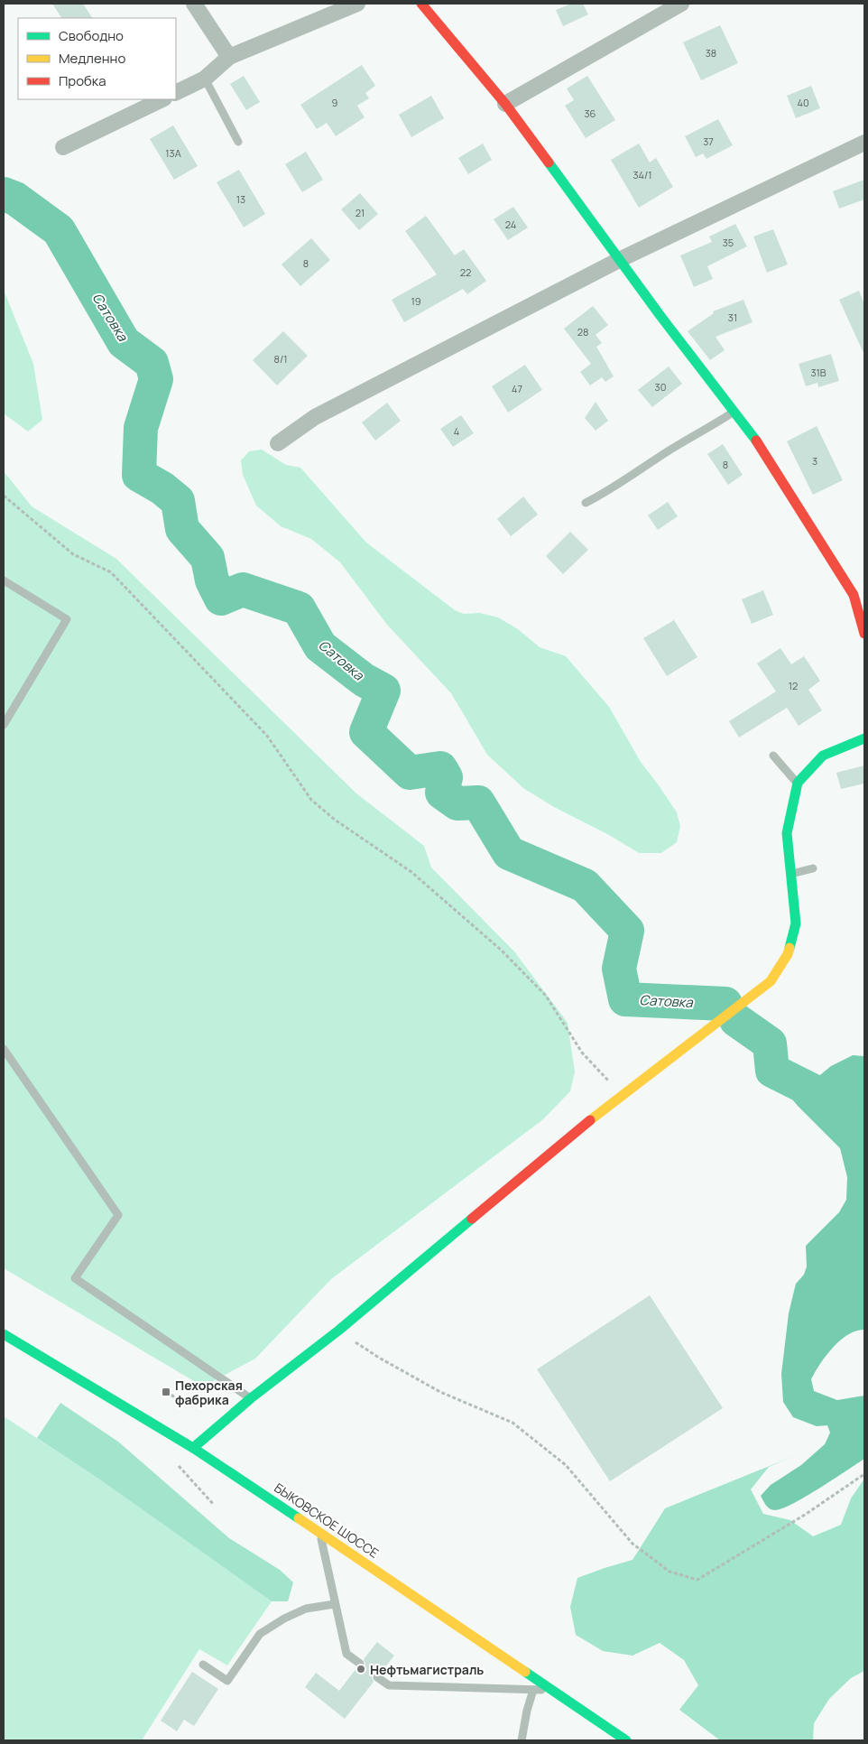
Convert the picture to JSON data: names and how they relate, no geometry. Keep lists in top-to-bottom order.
{
  "streets": {
    "street": ["БЫКОВСКОЕ ШОССЕ"]
  },
  "water": ["Сатовка"],
  "places": {
    "transit": ["Пехорская фабрика"],
    "other": ["Нефтьмагистраль"]
  },
  "house_numbers": [
    "38",
    "9",
    "40",
    "36",
    "37",
    "13А",
    "34/1",
    "13",
    "21",
    "24",
    "35",
    "8",
    "22",
    "19",
    "31",
    "28",
    "8/1",
    "31В",
    "30",
    "47",
    "4",
    "3",
    "8",
    "12"
  ],
  "legend": ["Свободно", "Медленно", "Пробка"]
}
